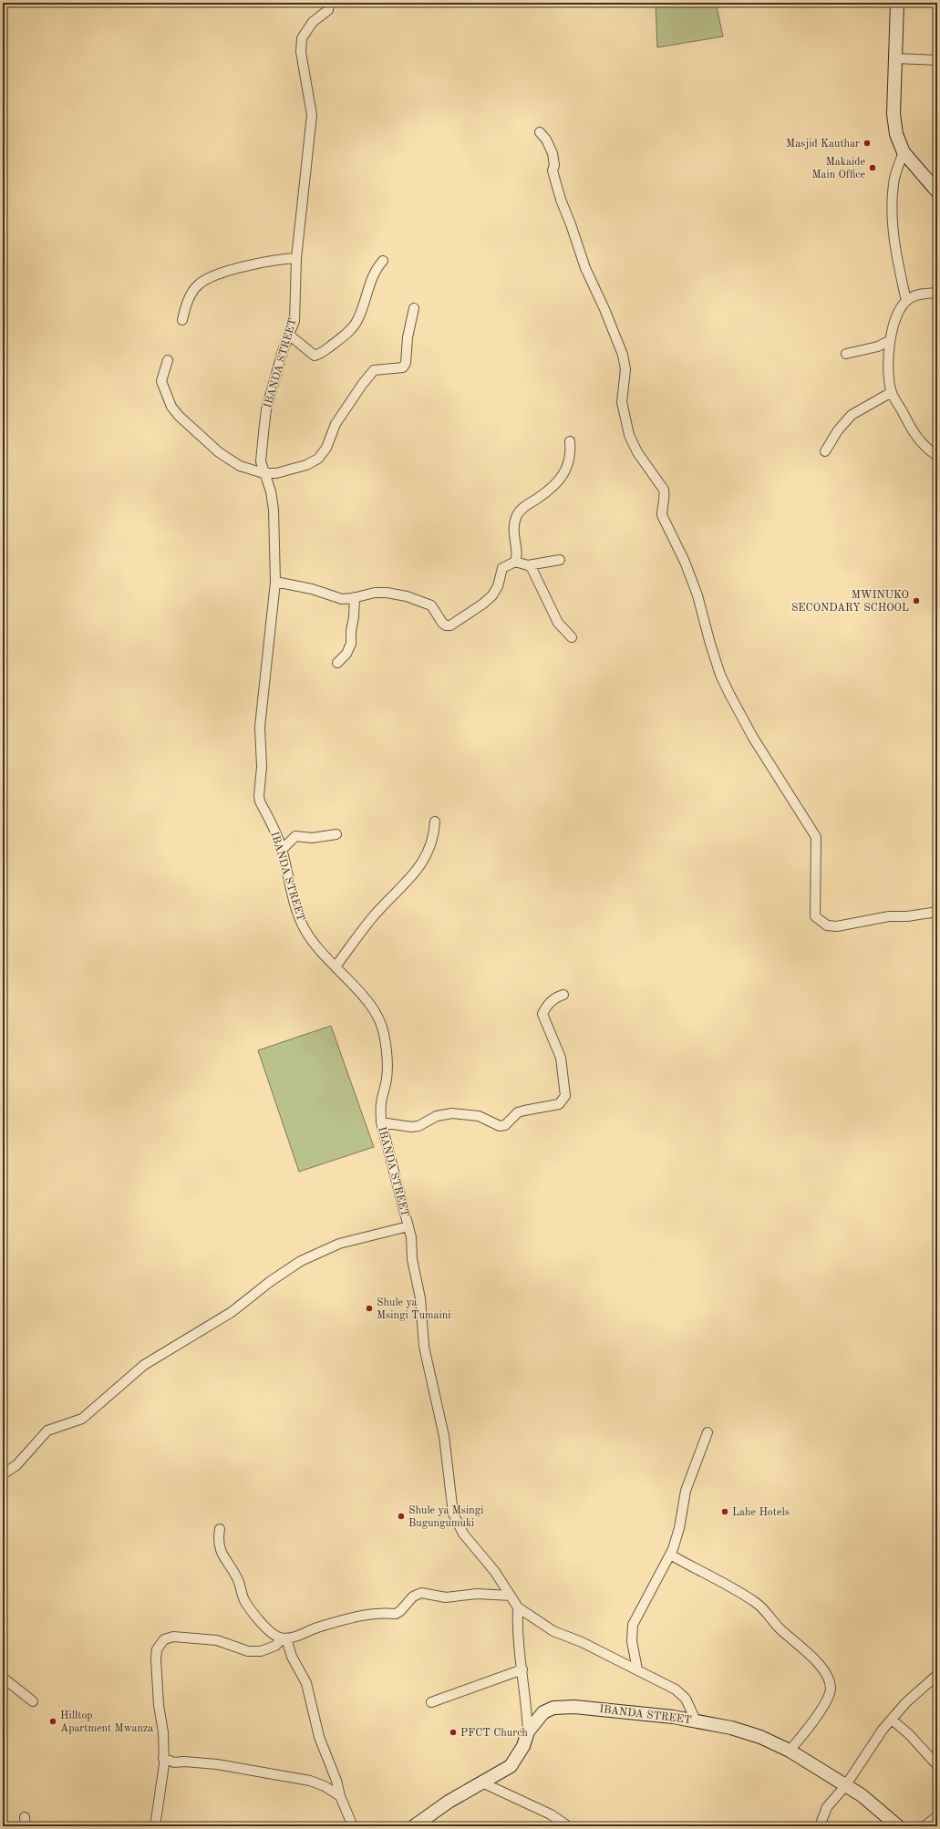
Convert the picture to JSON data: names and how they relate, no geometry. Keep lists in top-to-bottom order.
{
  "streets": {
    "street": ["IBANDA STREET"]
  },
  "places": [
    "Masjid Kauthar",
    "Makaide Main Office",
    "MWINUKO SECONDARY SCHOOL",
    "Shule ya Msingi Tumaini",
    "Lahe Hotels",
    "Shule ya Msingi Bugungumuki",
    "Hilltop Apartment Mwanza",
    "PFCT Church"
  ]
}
